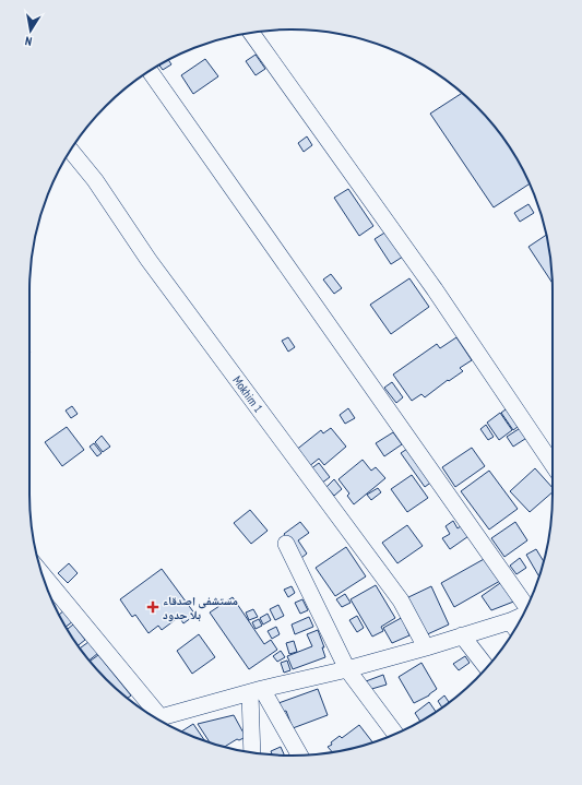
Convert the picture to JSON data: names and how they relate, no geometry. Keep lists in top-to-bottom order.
{
  "streets": {
    "street": ["Mokhim 1"]
  },
  "places": {
    "health": ["مستشفى اصدقاء بلا حدود"]
  },
  "north": "bottom"
}
